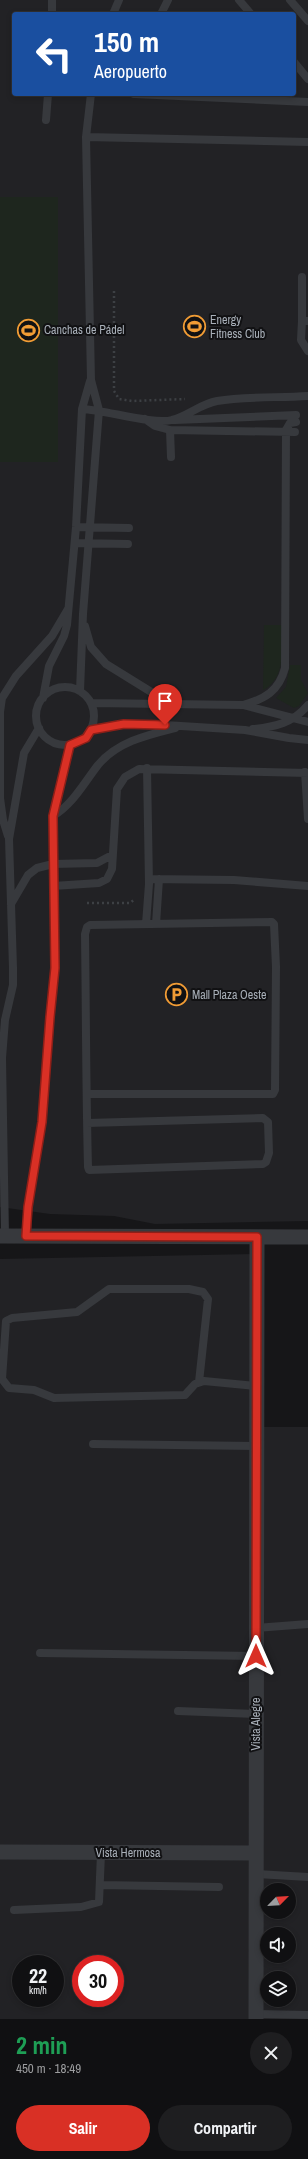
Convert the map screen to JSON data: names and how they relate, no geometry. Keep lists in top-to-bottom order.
{
  "streets": {
    "street": ["Vista Alegre", "Vista Hermosa"]
  },
  "crossings": [
    ["Vista Alegre", "Vista Hermosa"]
  ],
  "places": {
    "sports": ["Energy Fitness Club", "Canchas de Pádel"],
    "parking": ["Mall Plaza Oeste"]
  },
  "north": "top right",
  "page": {
    "turn": ["150 m", "Aeropuerto"],
    "speed": "22 km/h",
    "limit": "30",
    "heading": ["2 min", "450 m · 18:49"],
    "buttons": ["Salir", "Compartir"]
  }
}
